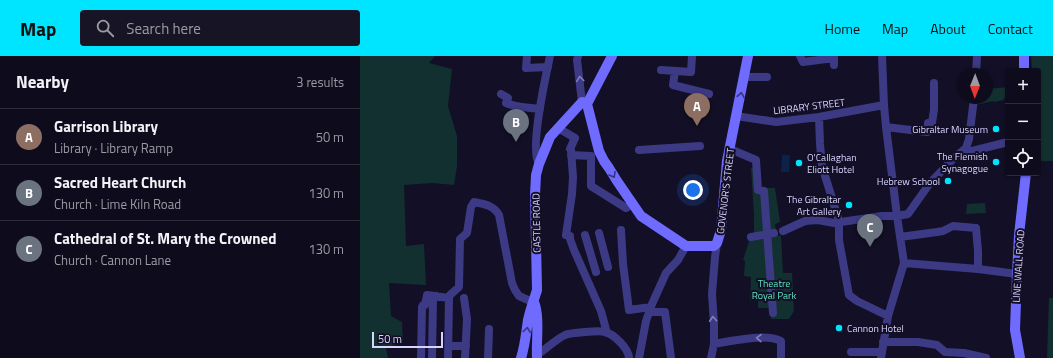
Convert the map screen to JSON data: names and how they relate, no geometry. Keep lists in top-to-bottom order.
{
  "streets": {
    "street": [
      "LIBRARY STREET",
      "GOVENOR'S STREET",
      "CASTLE ROAD",
      "LINE WALL ROAD"
    ]
  },
  "crossings": [
    ["LIBRARY STREET", "GOVENOR'S STREET"]
  ],
  "parks": ["Theatre Royal Park"],
  "places": [
    "Gibraltar Museum",
    "The Flemish Synagogue",
    "O'Callaghan Eliott Hotel",
    "Hebrew School",
    "The Gibraltar Art Gallery",
    "Cannon Hotel"
  ],
  "scale_bar": "50 m",
  "north": "bottom",
  "page": {
    "header": "Map",
    "search": "Search here",
    "nav": [
      "Home",
      "Map",
      "About",
      "Contact"
    ],
    "heading": ["Nearby", "3 results"],
    "map_buttons": ["+", "−"],
    "pins": ["A", "B", "C"],
    "list": [
      {
        "mark": "A",
        "name": "Garrison Library",
        "note": "Library · Library Ramp",
        "value": "50 m"
      },
      {
        "mark": "B",
        "name": "Sacred Heart Church",
        "note": "Church · Lime Kiln Road",
        "value": "130 m"
      },
      {
        "mark": "C",
        "name": "Cathedral of St. Mary the Crowned",
        "note": "Church · Cannon Lane",
        "value": "130 m"
      }
    ],
    "scale": "50 m"
  }
}
